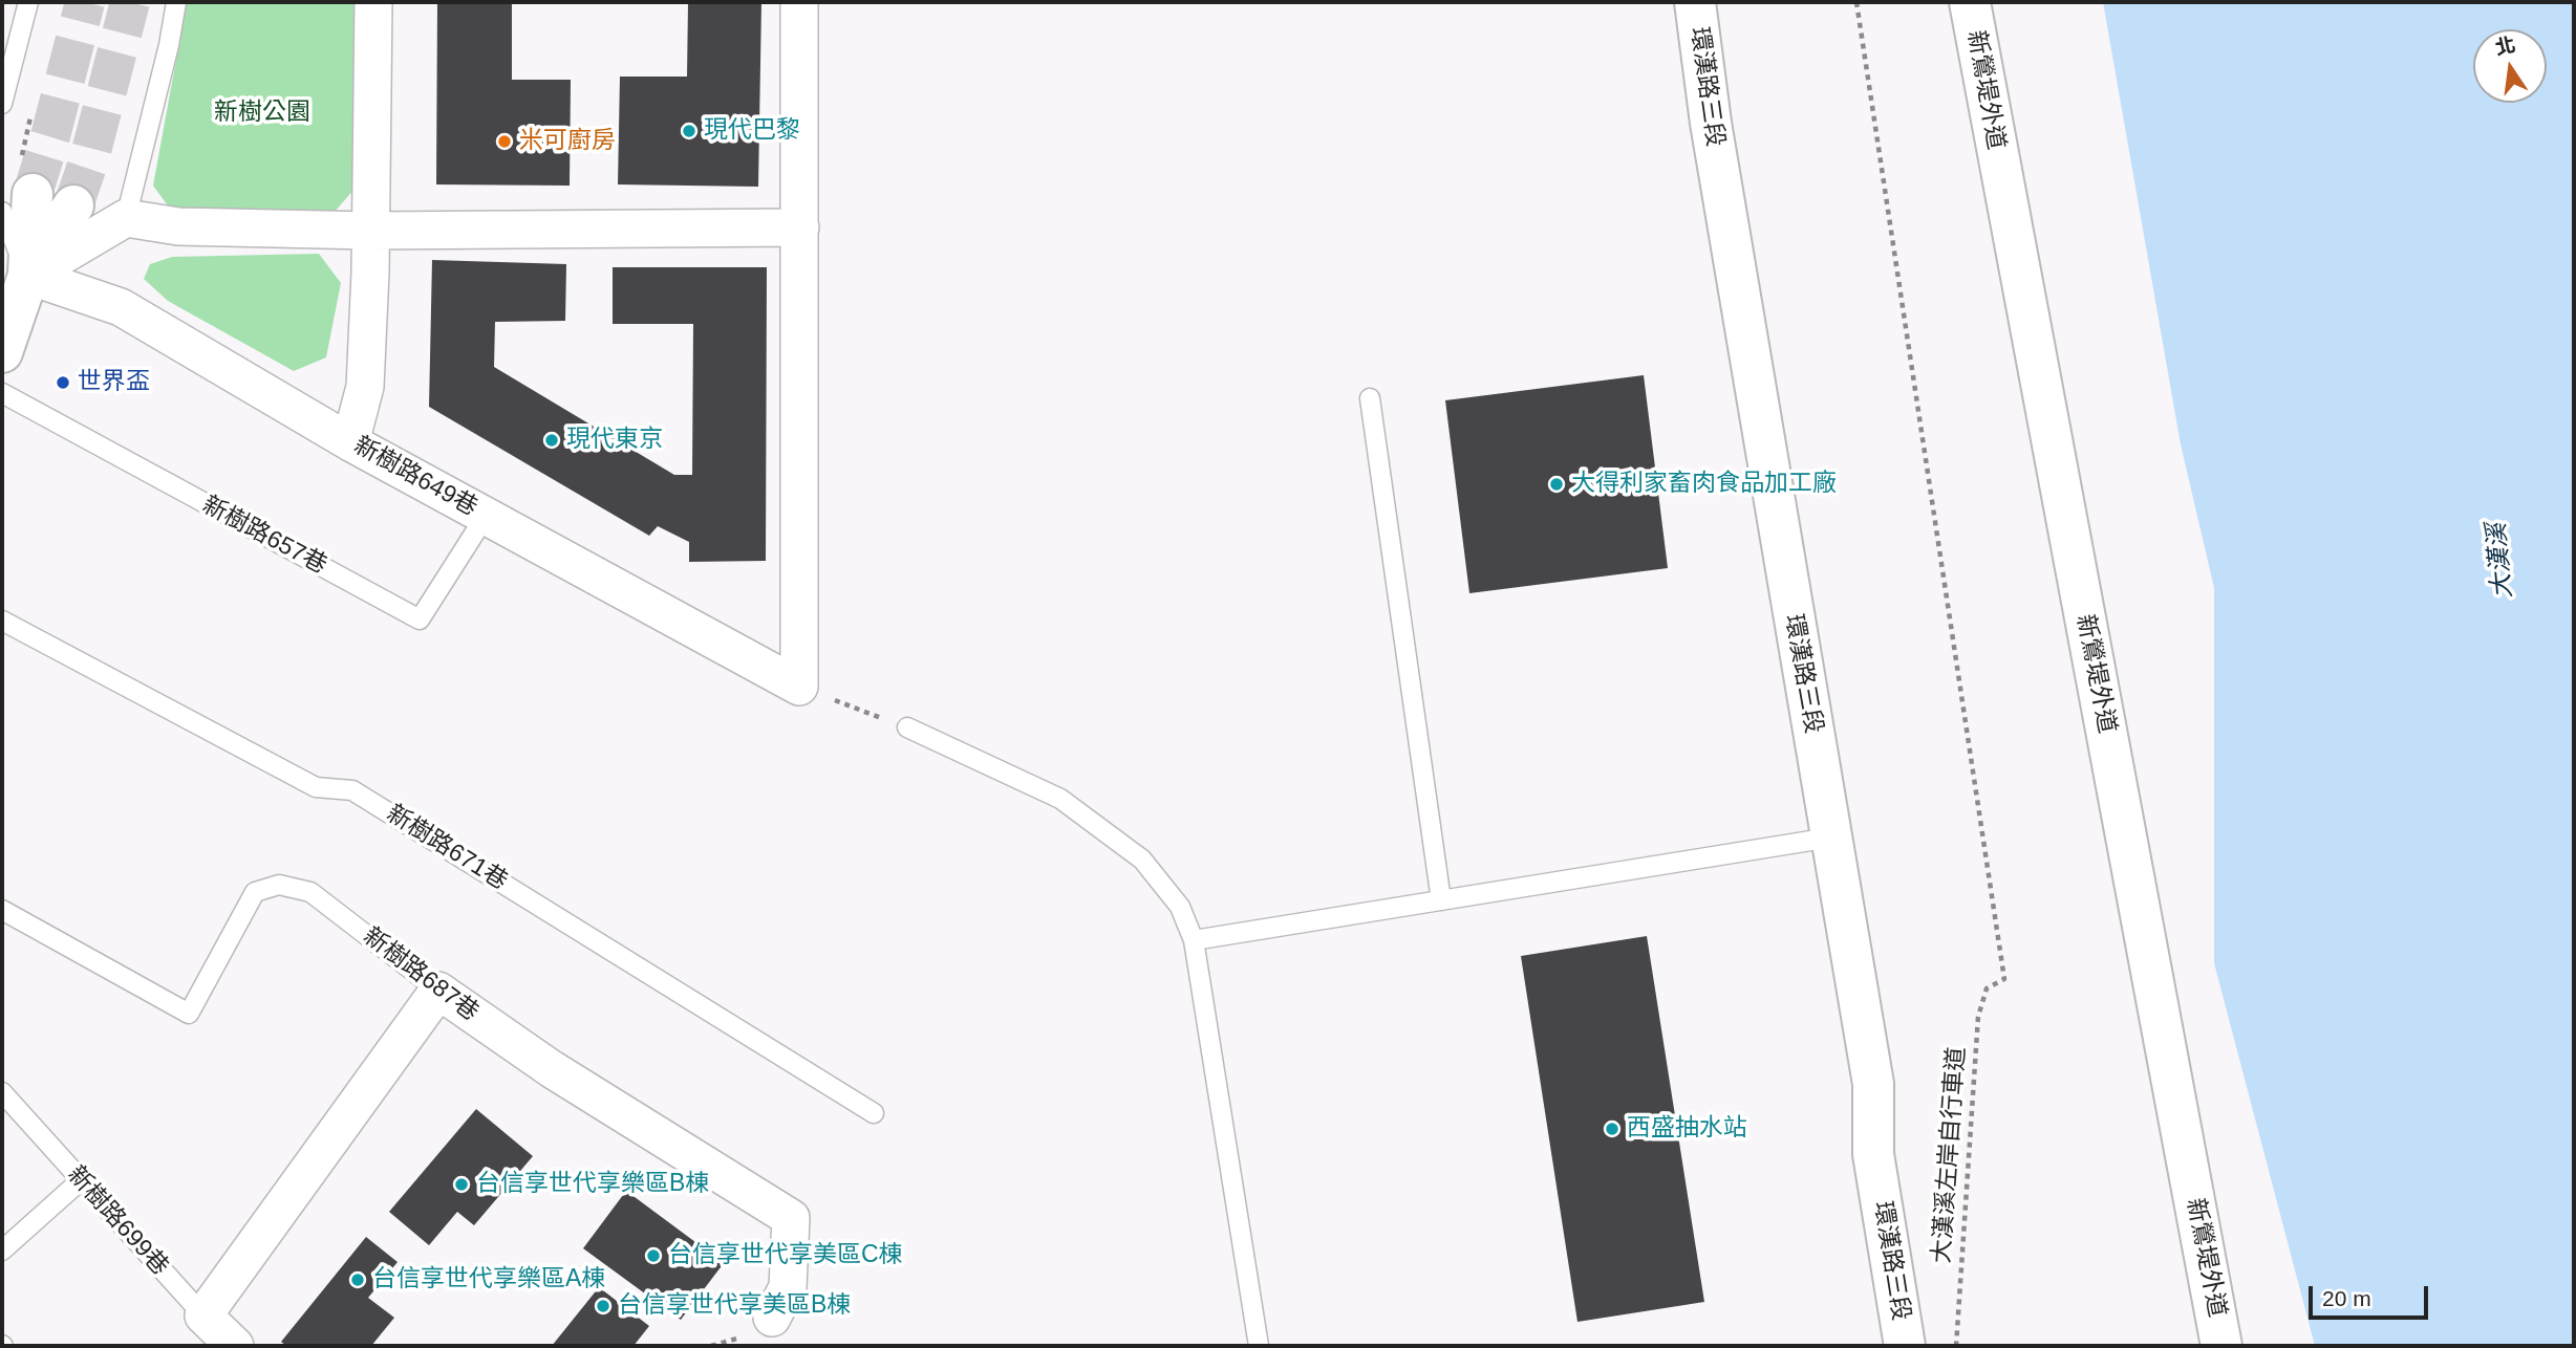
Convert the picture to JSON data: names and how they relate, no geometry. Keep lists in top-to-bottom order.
{
  "streets": {
    "street": [
      "環漢路三段",
      "新鶯堤外道",
      "新樹路649巷",
      "新樹路687巷",
      "新樹路699巷"
    ],
    "lane": ["新樹路657巷", "新樹路671巷"],
    "path": ["大漢溪左岸自行車道"]
  },
  "crossings": [
    ["新樹路649巷", "新樹路657巷"]
  ],
  "water": ["大漢溪"],
  "parks": ["新樹公園"],
  "places": [
    "現代巴黎",
    "米可廚房",
    "世界盃",
    "現代東京",
    "大得利家畜肉食品加工廠",
    "西盛抽水站",
    "台信享世代享樂區B棟",
    "台信享世代享美區C棟",
    "台信享世代享樂區A棟",
    "台信享世代享美區B棟"
  ],
  "scale_bar": "20 m",
  "north": "top"
}
